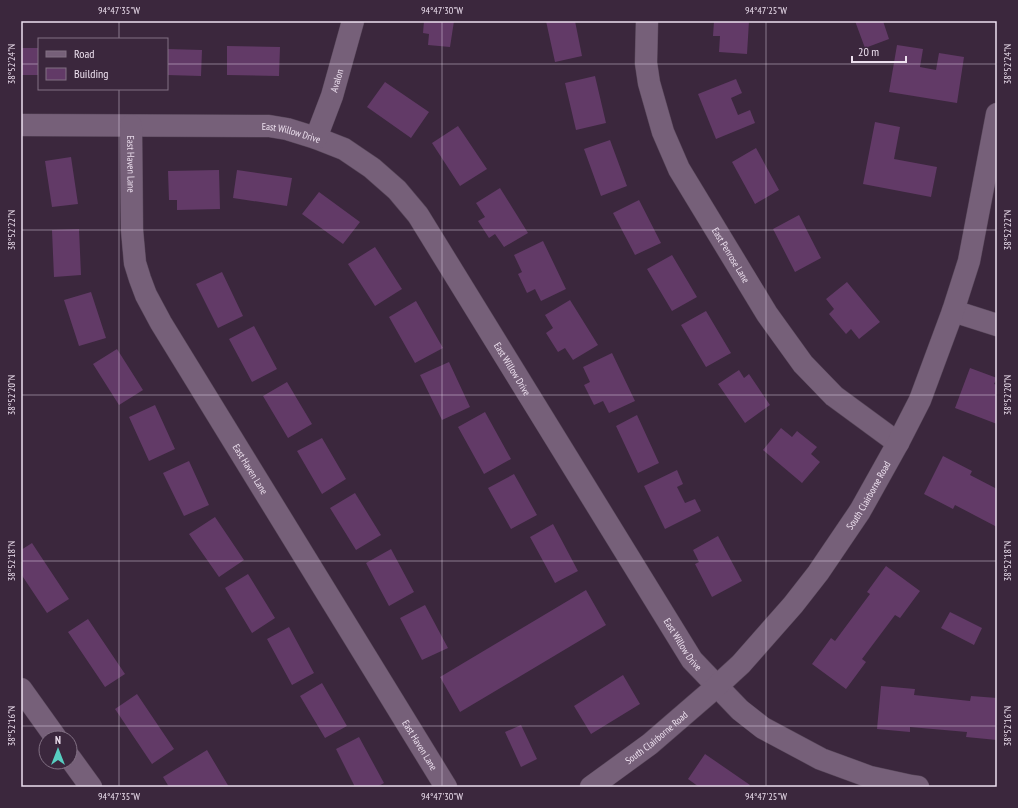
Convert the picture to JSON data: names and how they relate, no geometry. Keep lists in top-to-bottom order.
{
  "streets": {
    "street": [
      "Avalon",
      "East Willow Drive",
      "East Haven Lane",
      "East Penrose Lane",
      "South Clairborne Road"
    ]
  },
  "crossings": [
    ["Avalon", "East Willow Drive"],
    ["East Willow Drive", "East Haven Lane"],
    ["East Willow Drive", "South Clairborne Road"],
    ["East Penrose Lane", "South Clairborne Road"]
  ],
  "legend": ["Road", "Building"],
  "scale_bar": "20 m",
  "north": "top",
  "coordinates": [
    "94°47'35\"W",
    "94°47'30\"W",
    "94°47'25\"W",
    "38°52'24\"N",
    "38°52'22\"N",
    "38°52'20\"N",
    "38°52'18\"N",
    "38°52'16\"N"
  ]
}
